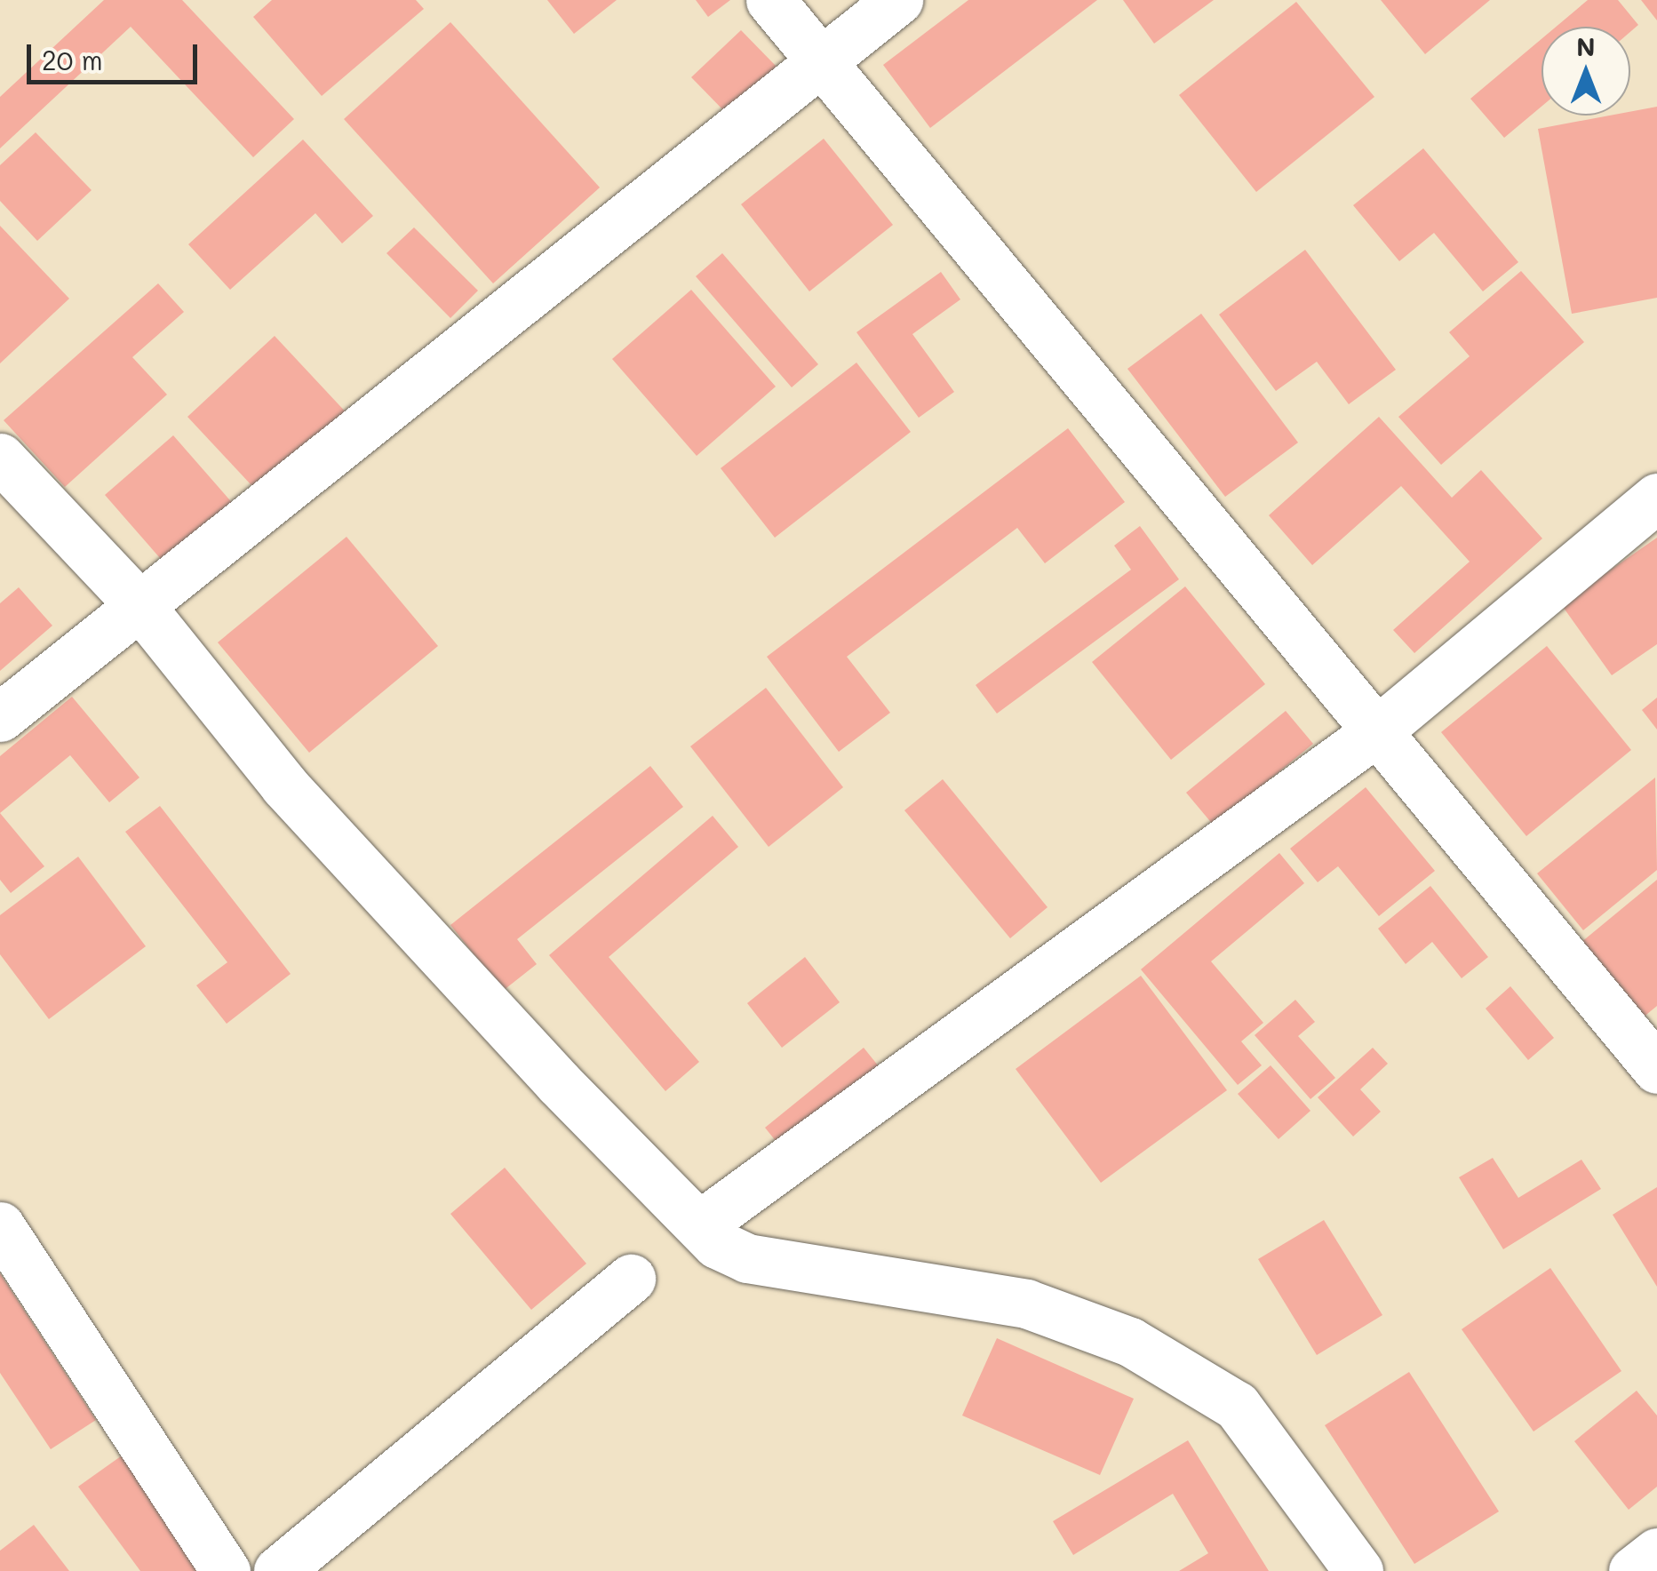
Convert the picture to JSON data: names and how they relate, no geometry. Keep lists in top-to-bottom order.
{
  "scale_bar": "20 m",
  "north": "top"
}
